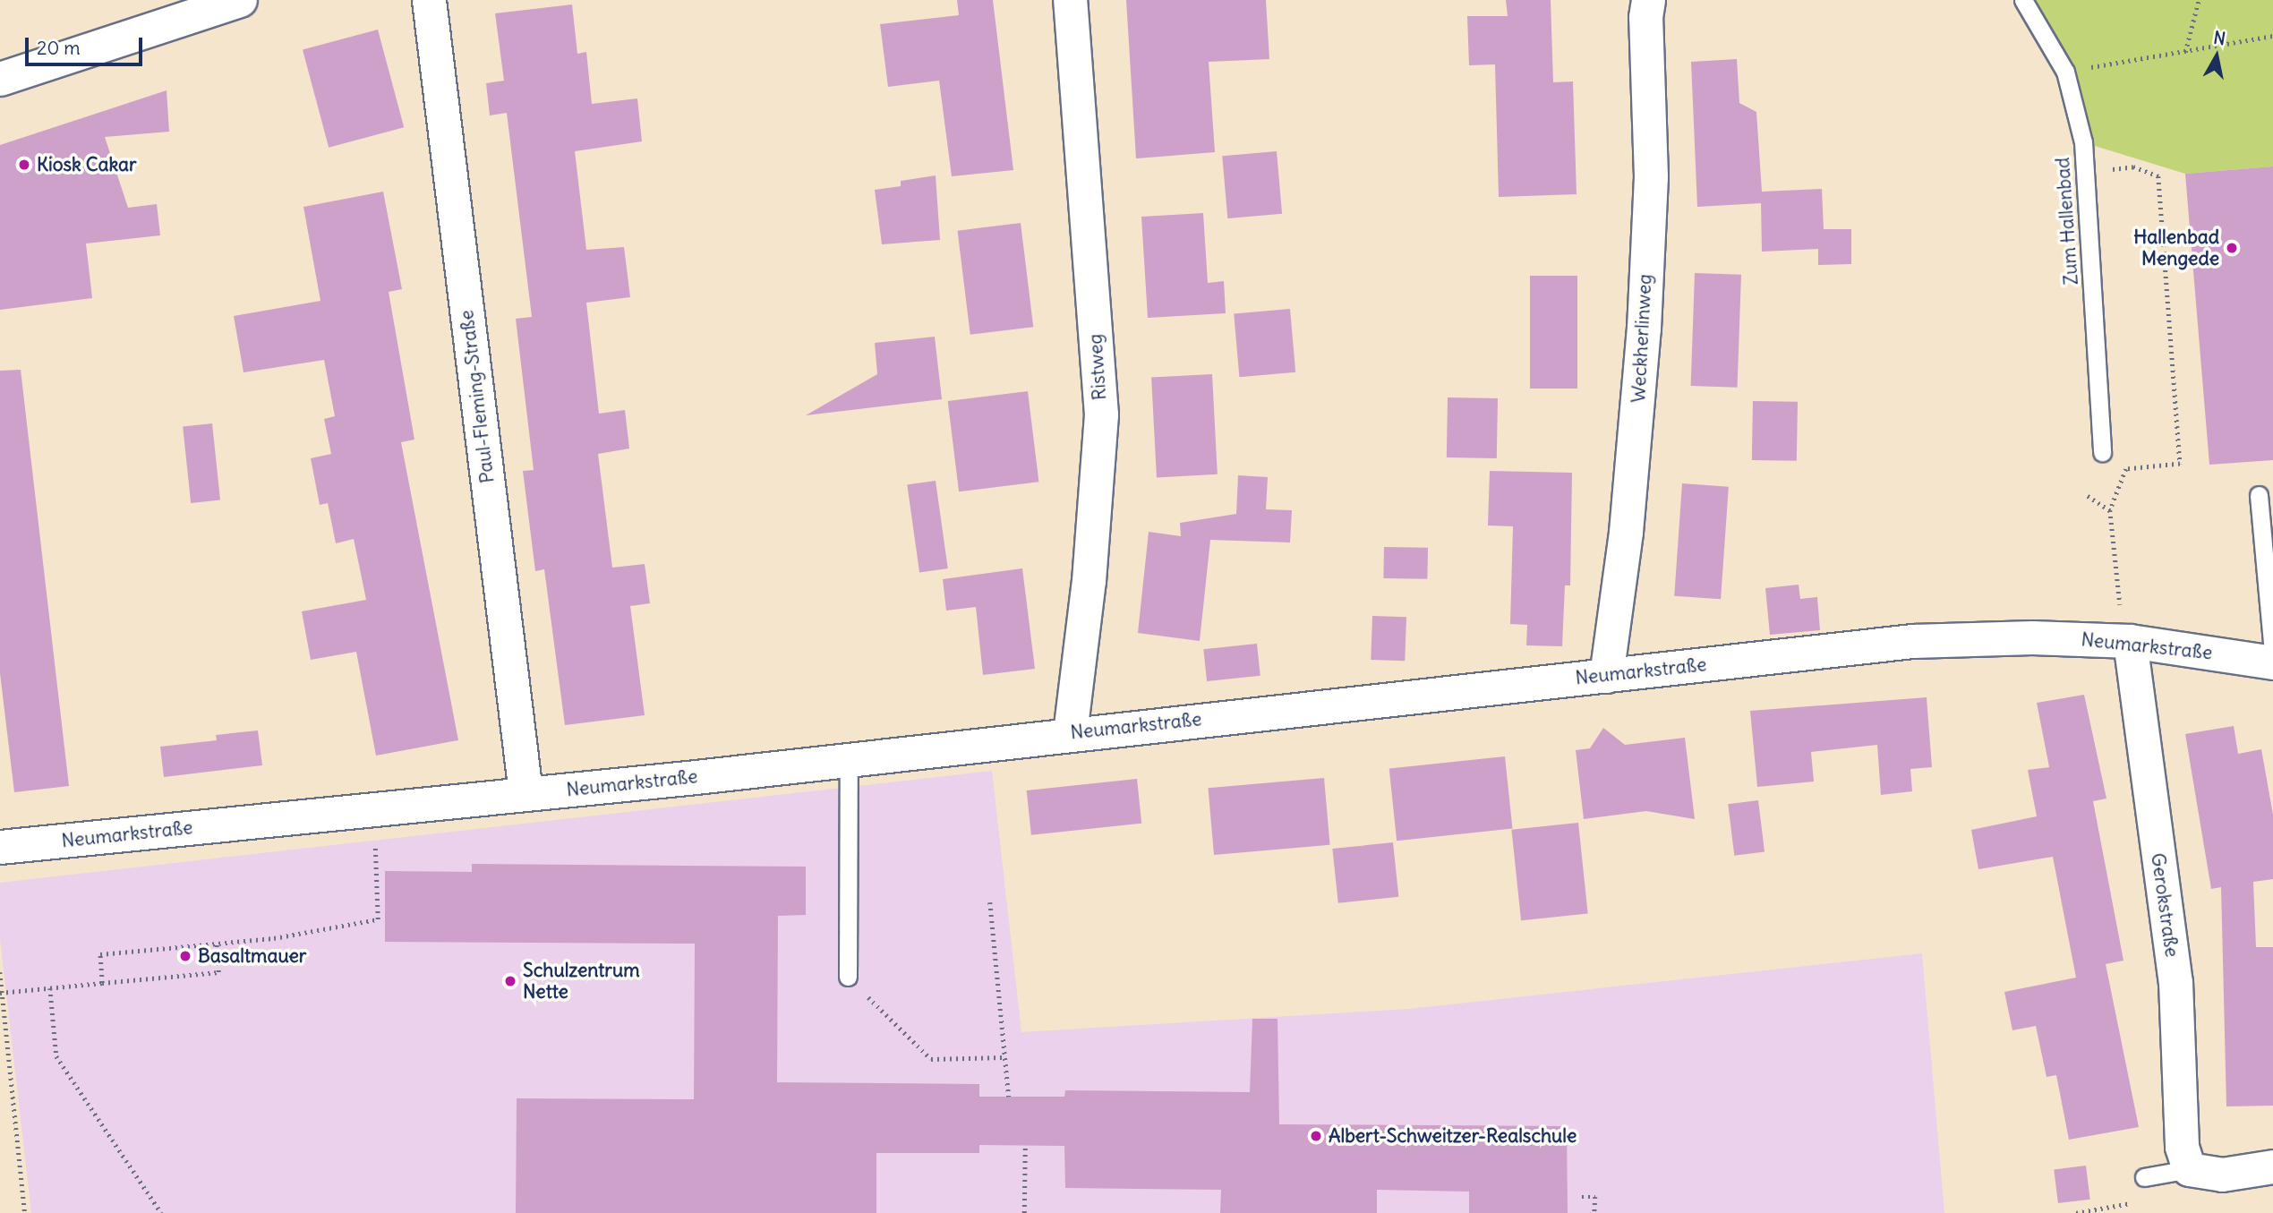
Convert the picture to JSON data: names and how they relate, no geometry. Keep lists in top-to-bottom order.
{
  "streets": {
    "street": [
      "Weckherlinweg",
      "Ristweg",
      "Paul-Fleming-Straße",
      "Neumarkstraße",
      "Gerokstraße"
    ],
    "lane": ["Zum Hallenbad"]
  },
  "crossings": [
    ["Weckherlinweg", "Neumarkstraße"],
    ["Ristweg", "Neumarkstraße"],
    ["Paul-Fleming-Straße", "Neumarkstraße"],
    ["Neumarkstraße", "Gerokstraße"]
  ],
  "places": [
    "Kiosk Cakar",
    "Hallenbad Mengede",
    "Basaltmauer",
    "Schulzentrum Nette",
    "Albert-Schweitzer-Realschule"
  ],
  "scale_bar": "20 m",
  "north": "top"
}
